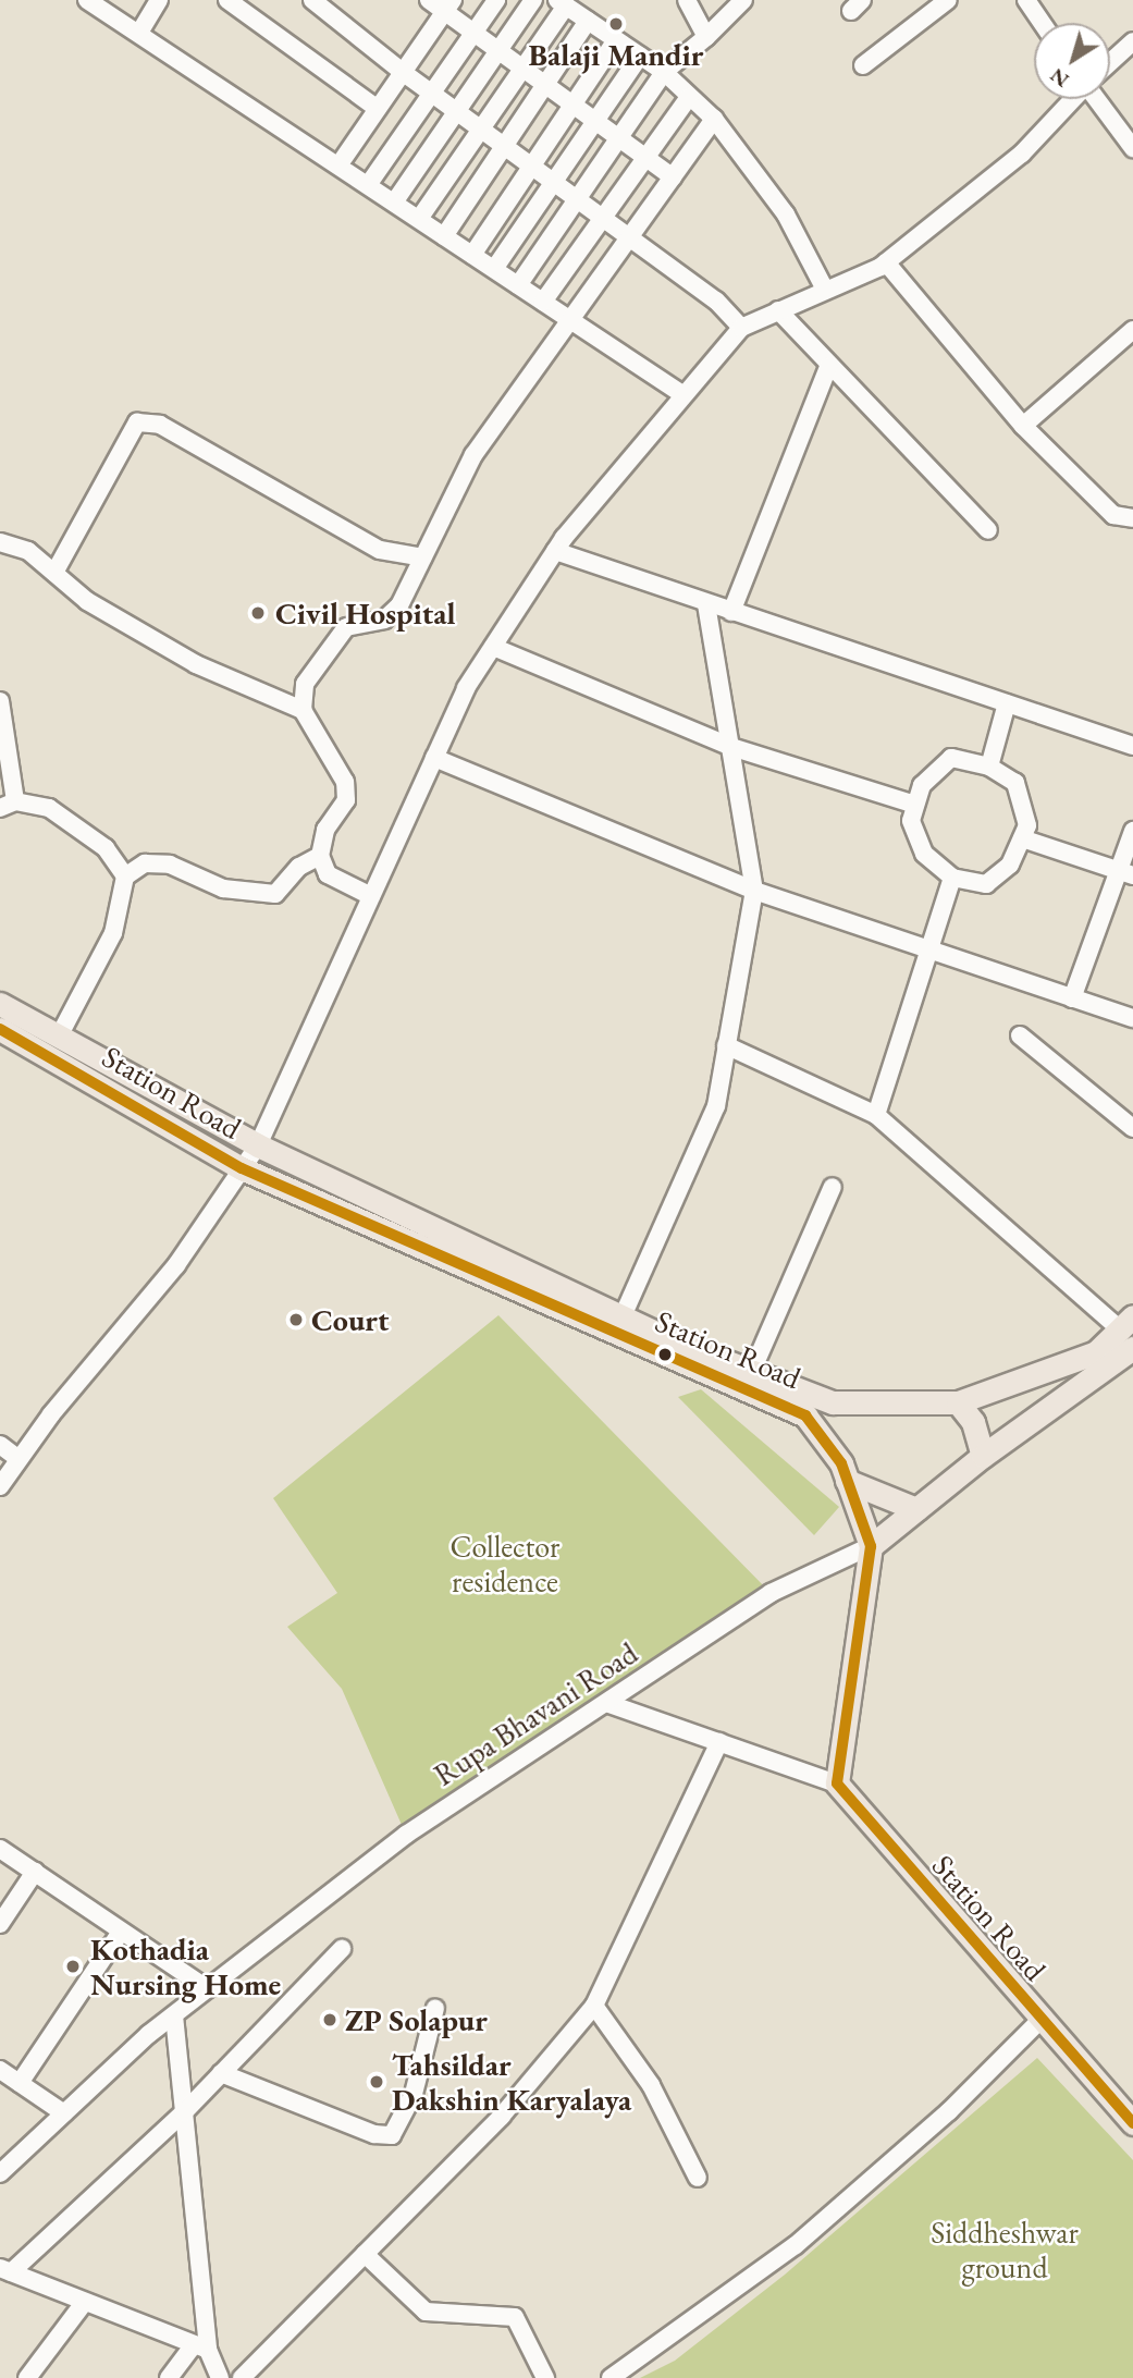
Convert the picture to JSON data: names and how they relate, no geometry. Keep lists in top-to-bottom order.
{
  "streets": {
    "main road": ["Station Road", "Rupa Bhavani Road"]
  },
  "crossings": [
    ["Station Road", "Rupa Bhavani Road"]
  ],
  "parks": ["Collector residence", "Siddheshwar ground"],
  "places": [
    "Balaji Mandir",
    "Civil Hospital",
    "Court",
    "Kothadia Nursing Home",
    "ZP Solapur",
    "Tahsildar Dakshin Karyalaya"
  ],
  "north": "bottom left"
}
